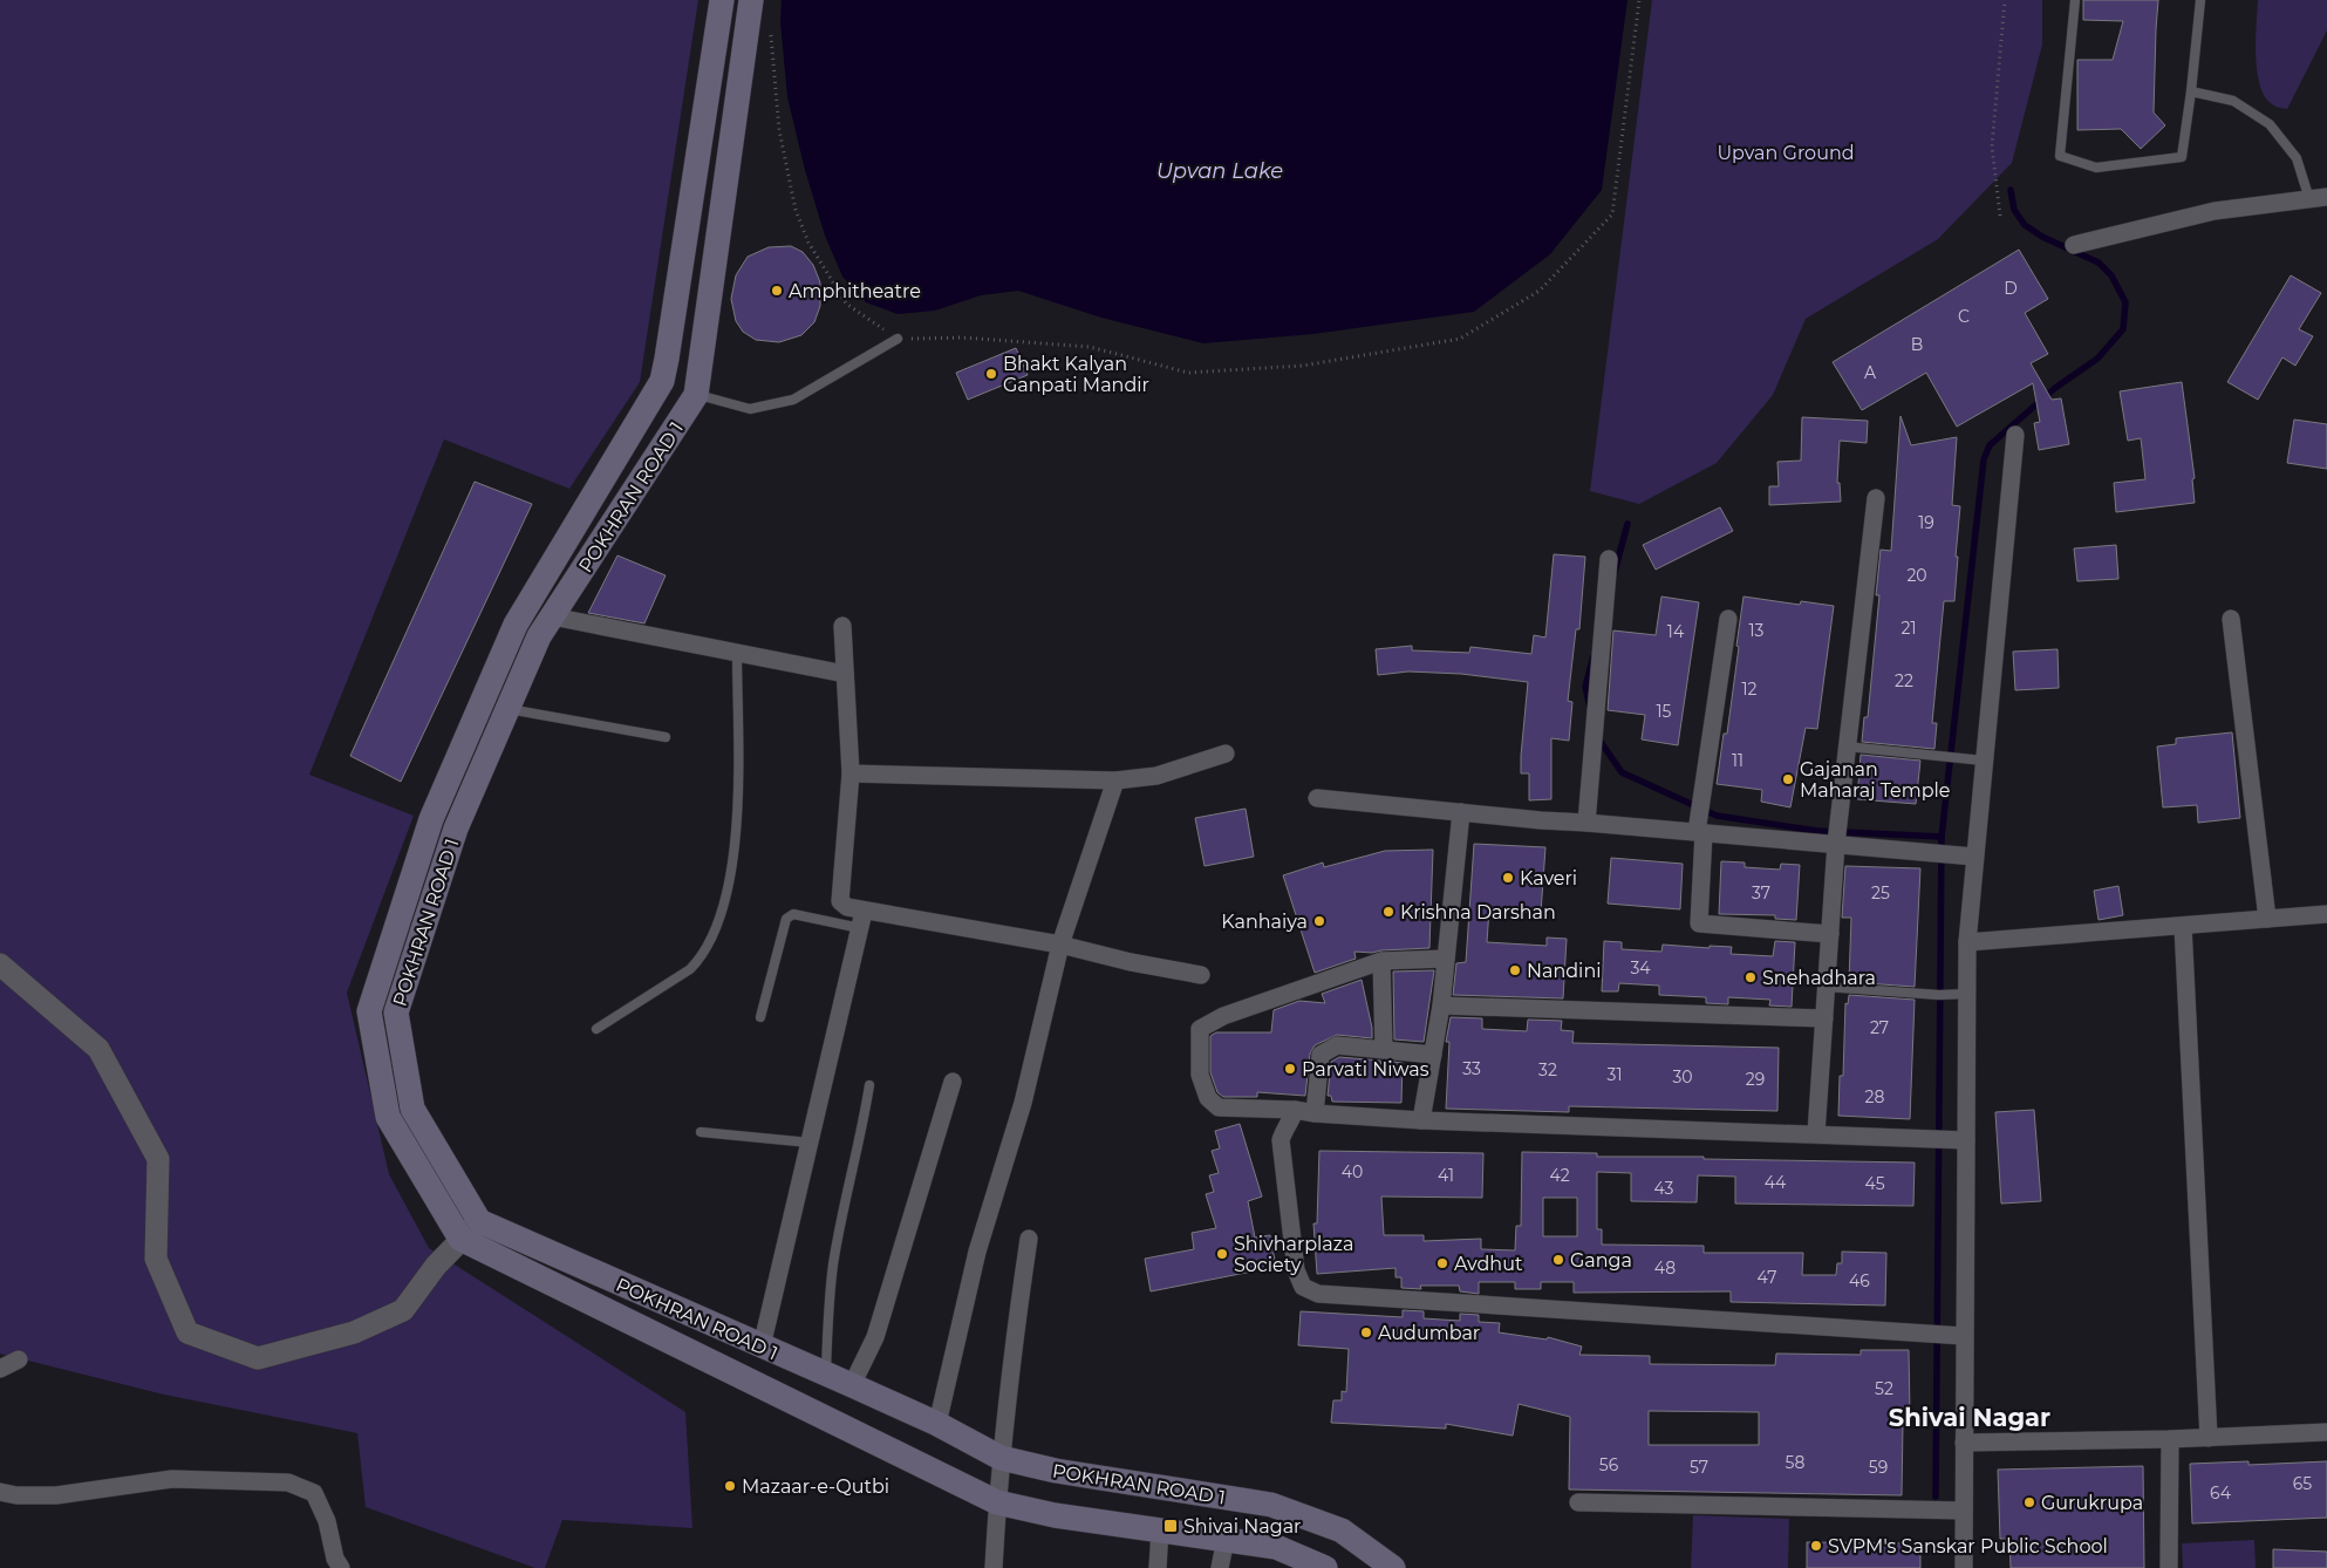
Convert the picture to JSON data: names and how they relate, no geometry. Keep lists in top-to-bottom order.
{
  "streets": {
    "main road": ["POKHRAN ROAD 1"]
  },
  "districts": ["Shivai Nagar"],
  "water": ["Upvan Lake"],
  "parks": ["Upvan Ground"],
  "places": {
    "other": [
      "Amphitheatre",
      "Bhakt Kalyan Ganpati Mandir",
      "Gajanan Maharaj Temple",
      "Kaveri",
      "Krishna Darshan",
      "Kanhaiya",
      "Nandini",
      "Snehadhara",
      "Parvati Niwas",
      "Shivharplaza Society",
      "Ganga",
      "Avdhut",
      "Audumbar",
      "Mazaar-e-Qutbi",
      "Gurukrupa",
      "SVPM's Sanskar Public School"
    ],
    "transit": ["Shivai Nagar"]
  },
  "house_numbers": [
    "D",
    "C",
    "B",
    "A",
    "19",
    "20",
    "21",
    "13",
    "14",
    "22",
    "12",
    "15",
    "11",
    "37",
    "25",
    "34",
    "27",
    "33",
    "32",
    "31",
    "30",
    "29",
    "28",
    "40",
    "41",
    "42",
    "44",
    "45",
    "43",
    "48",
    "47",
    "46",
    "52",
    "58",
    "56",
    "57",
    "59",
    "65",
    "64"
  ]
}
